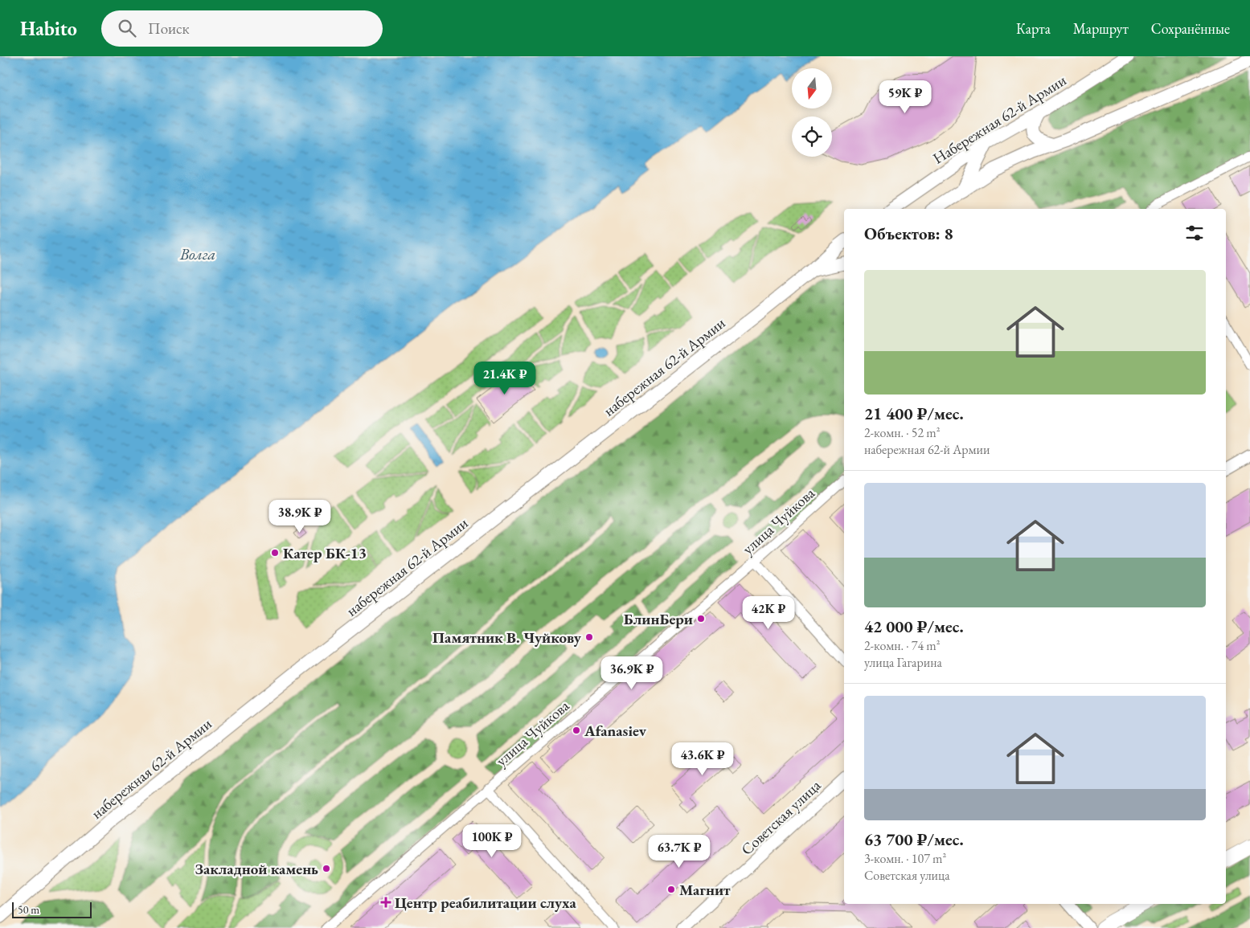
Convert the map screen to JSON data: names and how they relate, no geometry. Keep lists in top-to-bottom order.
{
  "streets": {
    "main road": ["Набережная 62-й Армии", "набережная 62-й Армии"],
    "street": ["улица Чуйкова", "Советская улица"]
  },
  "water": ["Волга"],
  "places": {
    "other": [
      "Катер БК-13",
      "БлинБери",
      "Памятник В. Чуйкову",
      "Afanasiev",
      "Закладной камень",
      "Магнит"
    ],
    "health": ["Центр реабилитации слуха"]
  },
  "scale_bar": "50 m",
  "north": "bottom",
  "page": {
    "header": "Habito",
    "search": "Поиск",
    "nav": ["Карта", "Маршрут", "Сохранённые"],
    "price": [
      "59K ₽",
      "21.4K ₽",
      "38.9K ₽",
      "42K ₽",
      "36.9K ₽",
      "43.6K ₽",
      "100K ₽",
      "63.7K ₽"
    ],
    "heading": "Объектов: 8",
    "list": [
      {
        "name": "21 400 ₽/мес.",
        "note": "2-комн. · 52 m² · набережная 62-й Армии"
      },
      {
        "name": "42 000 ₽/мес.",
        "note": "2-комн. · 74 m² · улица Гагарина"
      },
      {
        "name": "63 700 ₽/мес.",
        "note": "3-комн. · 107 m² · Советская улица"
      }
    ],
    "scale": "50 m"
  }
}
